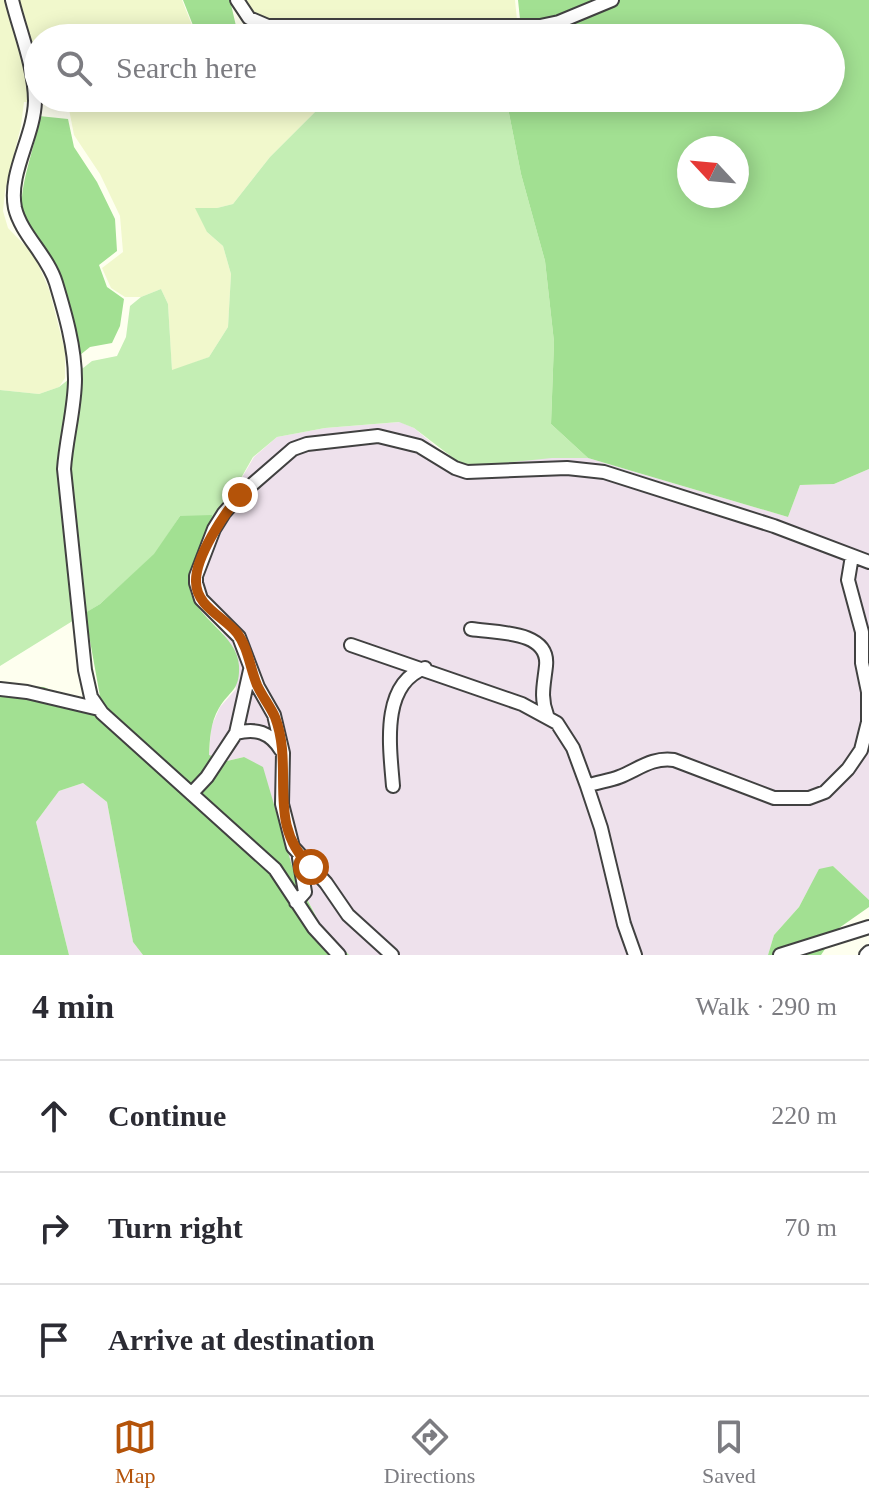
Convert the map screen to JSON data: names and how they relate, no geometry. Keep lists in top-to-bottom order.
{
  "north": "top left",
  "page": {
    "search": "Search here",
    "heading": ["4 min", "Walk · 290 m"],
    "list": [
      ["Continue", "220 m"],
      ["Turn right", "70 m"],
      "Arrive at destination"
    ],
    "nav": ["Map", "Directions", "Saved"]
  }
}
